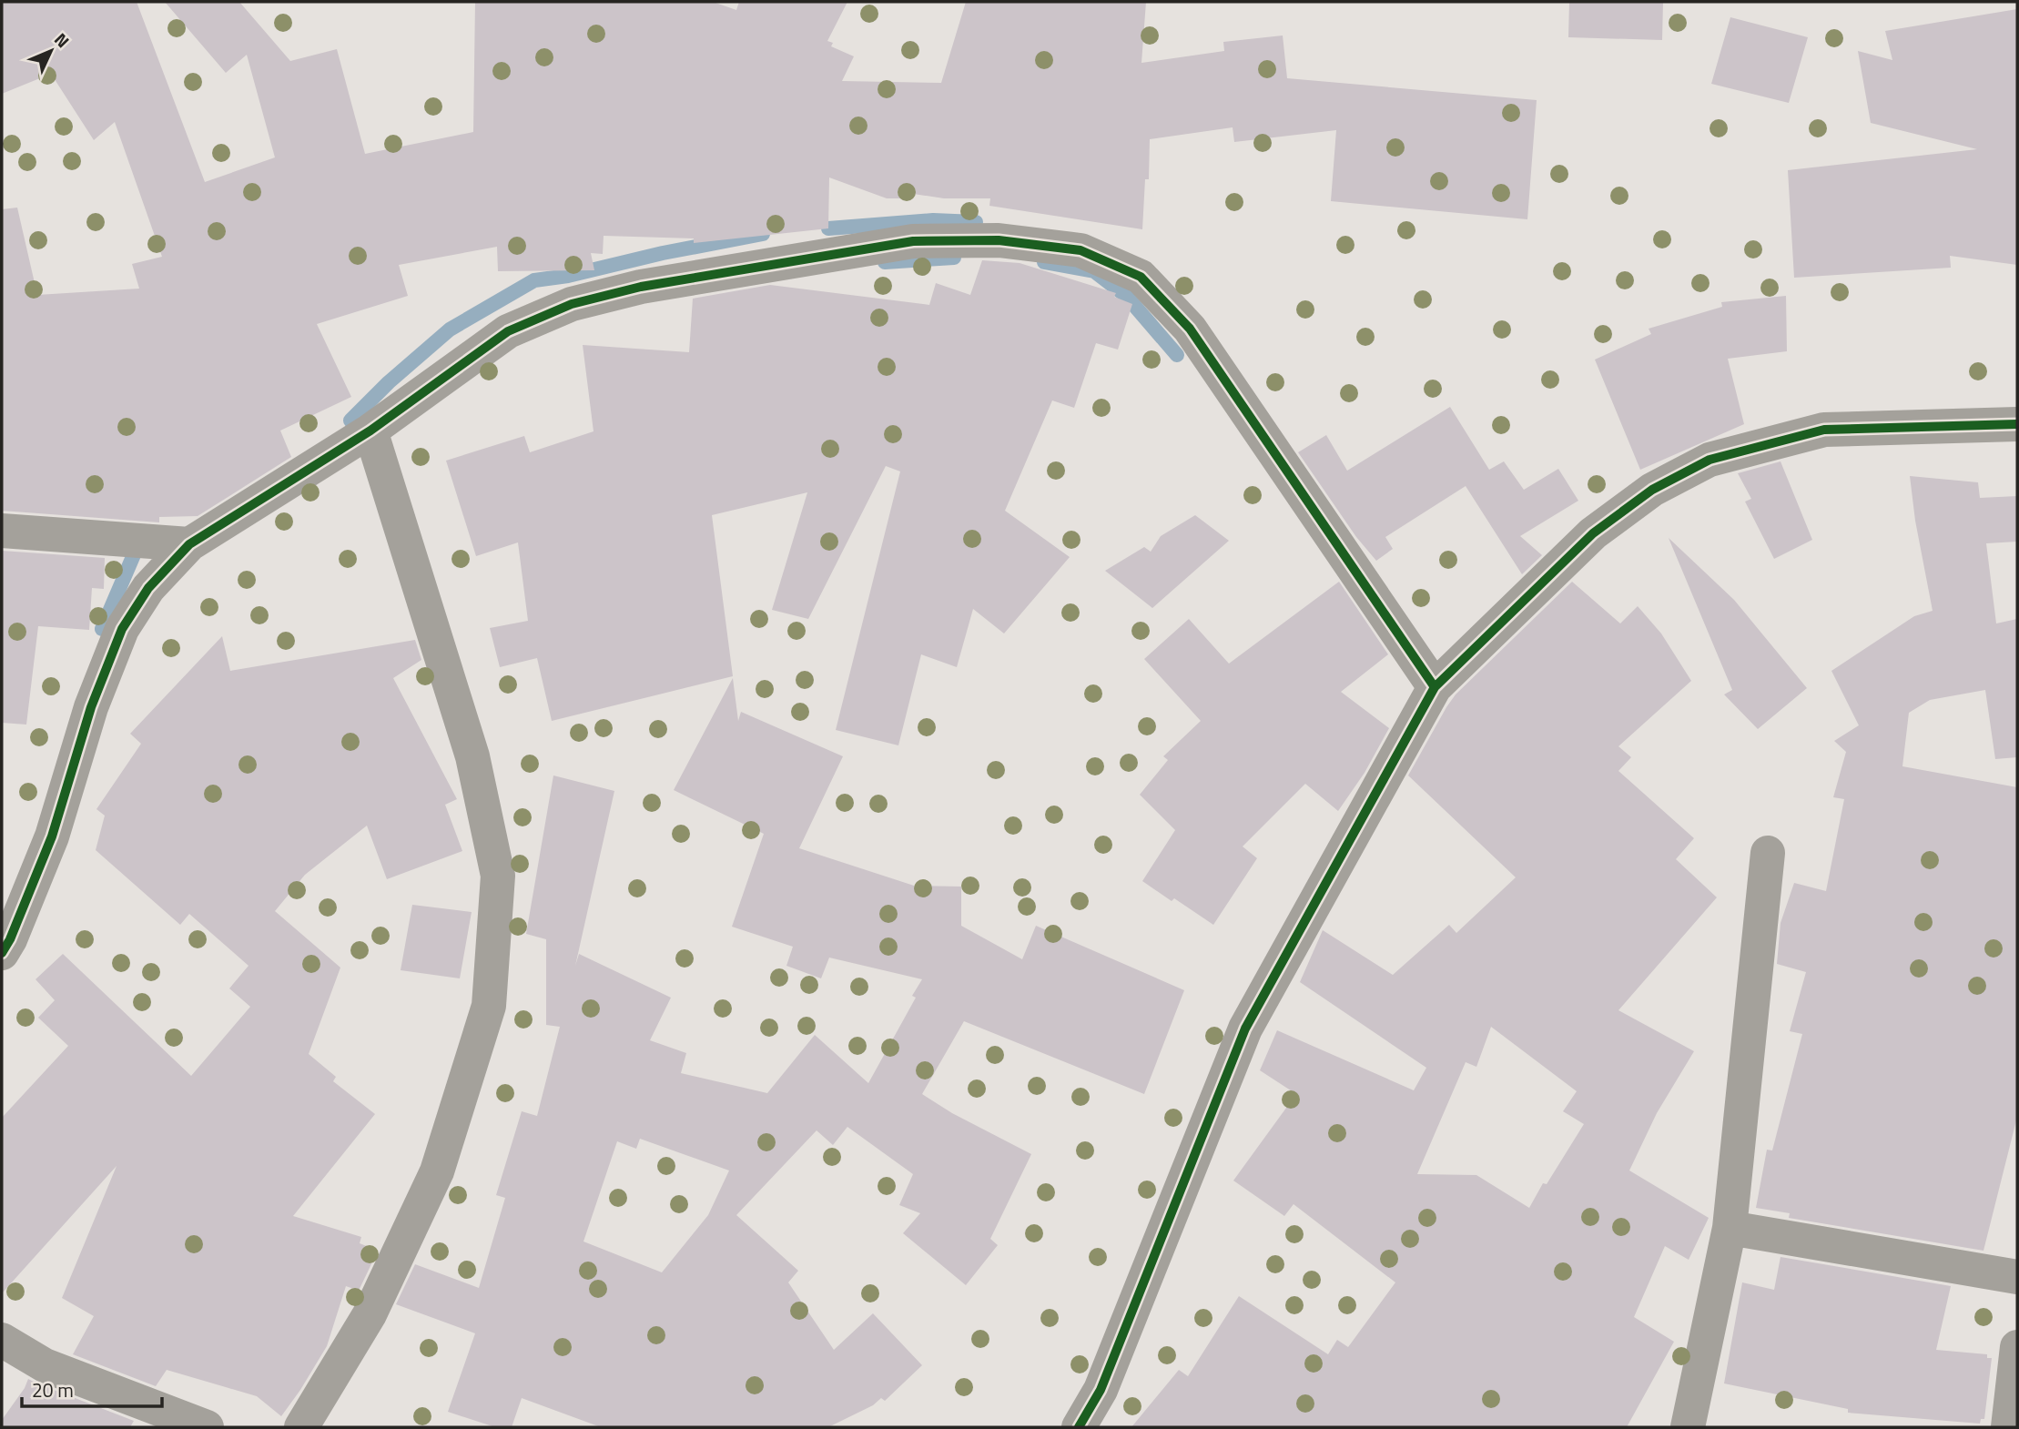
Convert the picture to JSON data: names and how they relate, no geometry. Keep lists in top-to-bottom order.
{
  "scale_bar": "20 m",
  "north": "top right"
}
